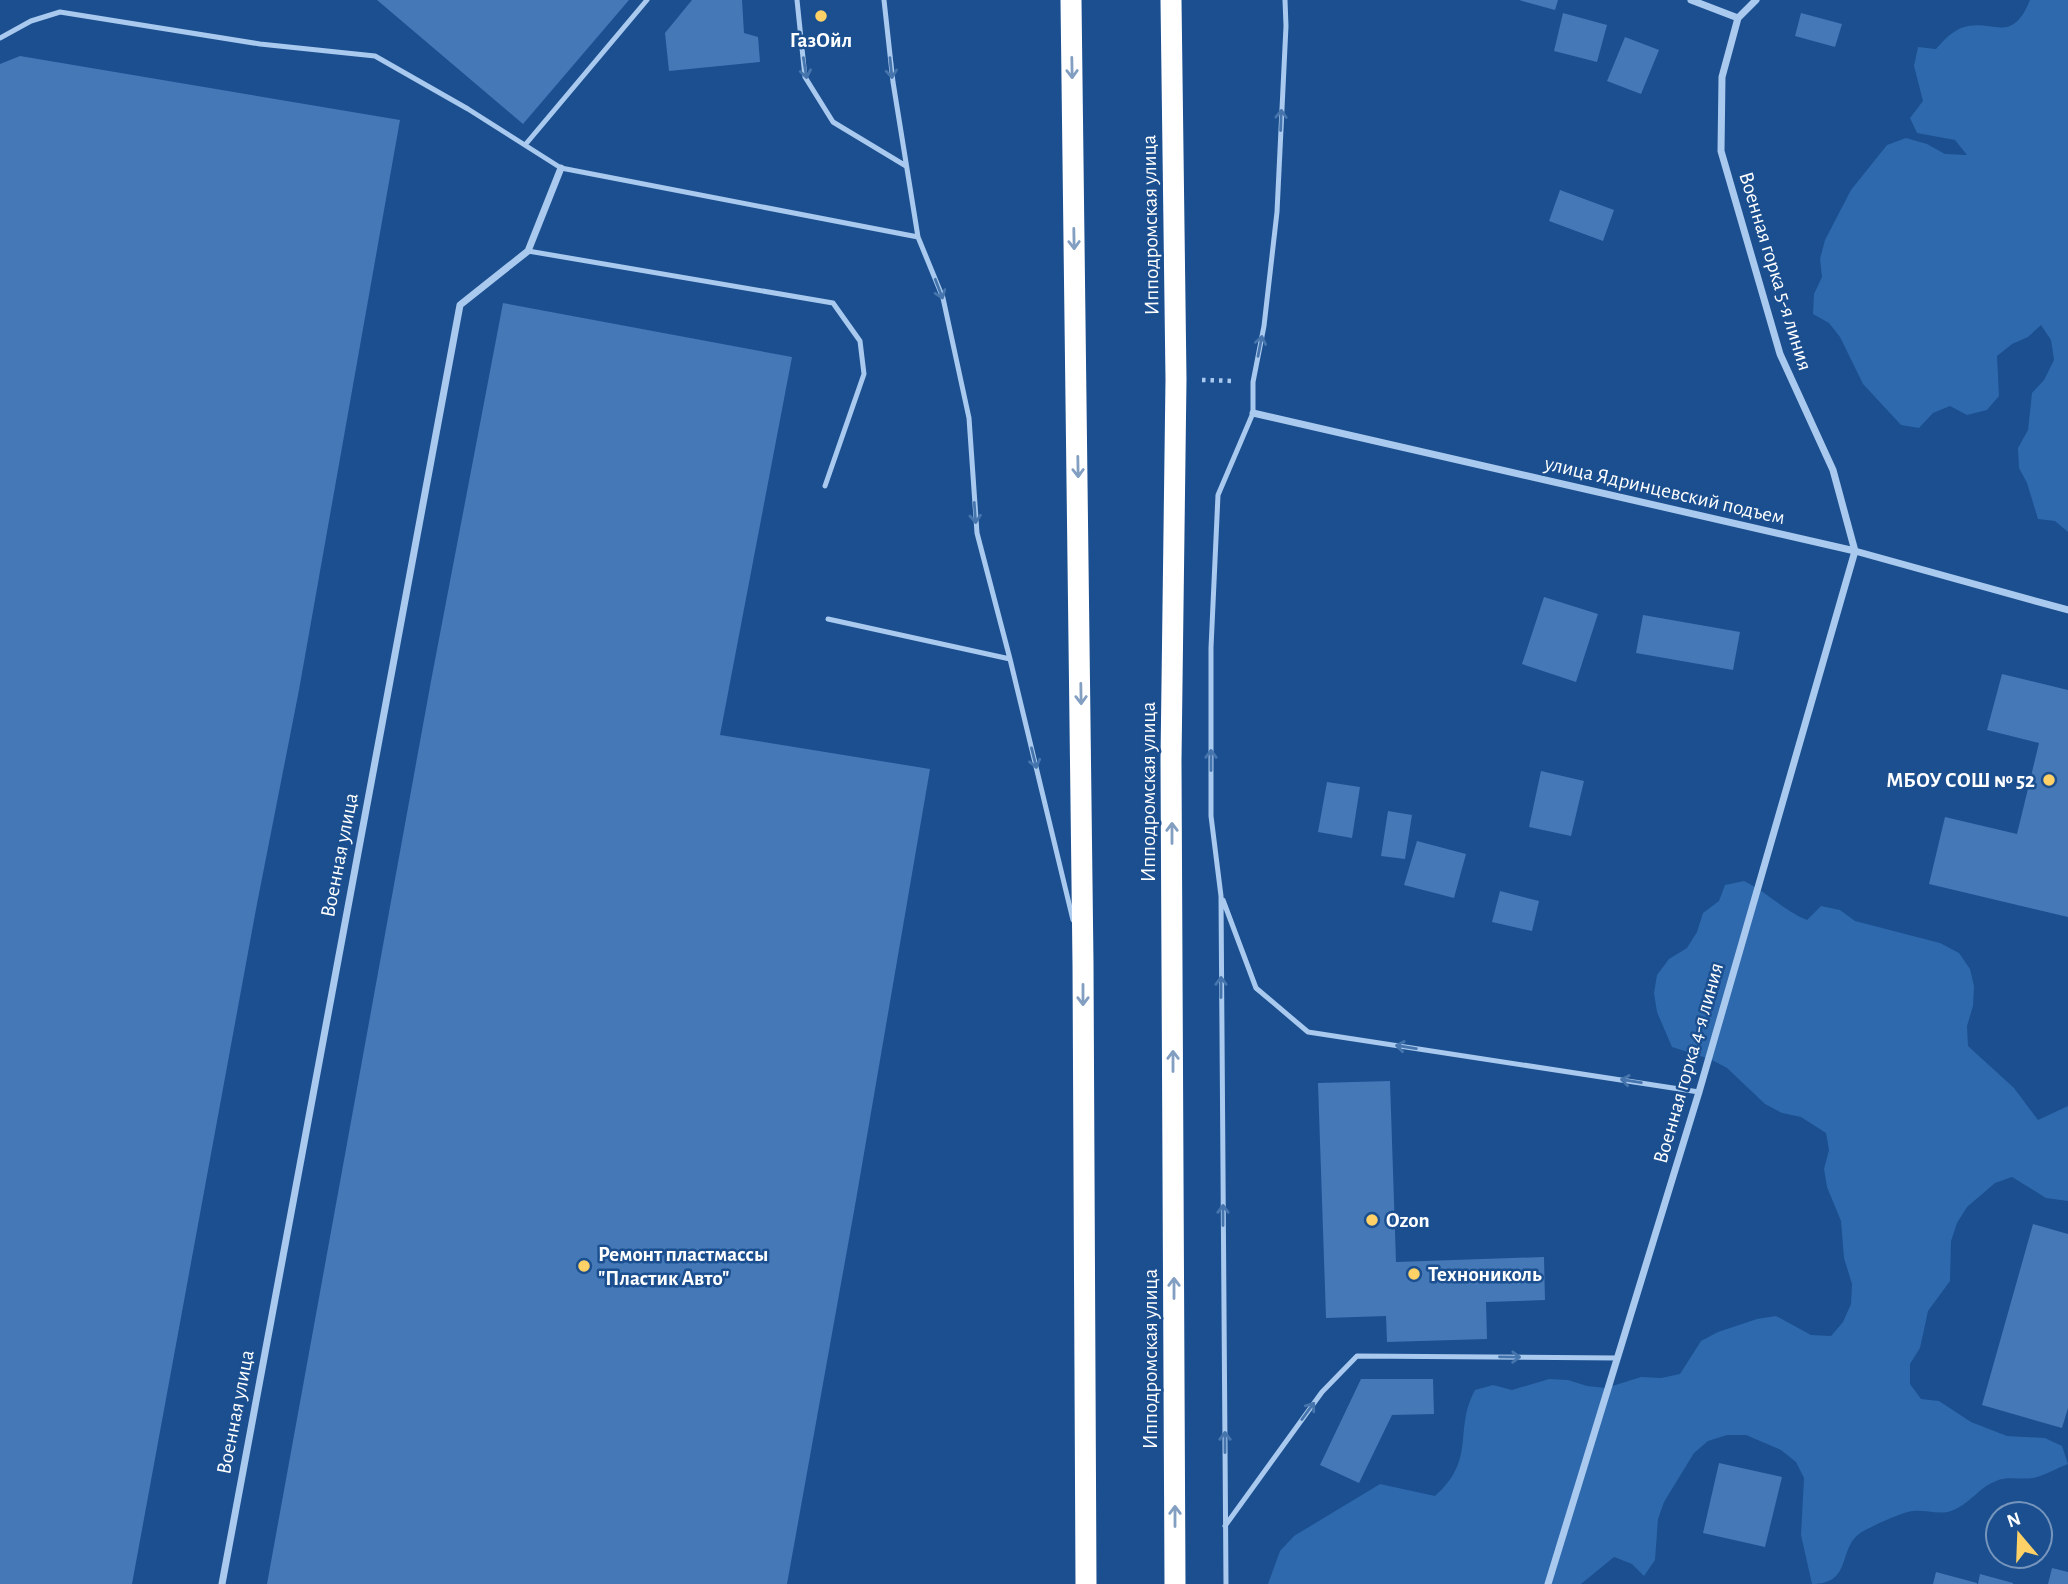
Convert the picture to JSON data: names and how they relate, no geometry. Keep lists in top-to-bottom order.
{
  "streets": {
    "highway": ["Ипподромская улица"],
    "street": [
      "Военная горка 5-я линия",
      "улица Ядринцевский подъем",
      "Военная улица",
      "Военная горка 4-я линия"
    ]
  },
  "crossings": [
    ["Военная горка 5-я линия", "улица Ядринцевский подъем"],
    ["Военная горка 5-я линия", "Военная горка 4-я линия"],
    ["улица Ядринцевский подъем", "Военная горка 4-я линия"]
  ],
  "places": [
    "ГазОйл",
    "МБОУ СОШ № 52",
    "Ozon",
    "Ремонт пластмассы \"Пластик Авто\"",
    "Технониколь"
  ],
  "north": "top"
}
